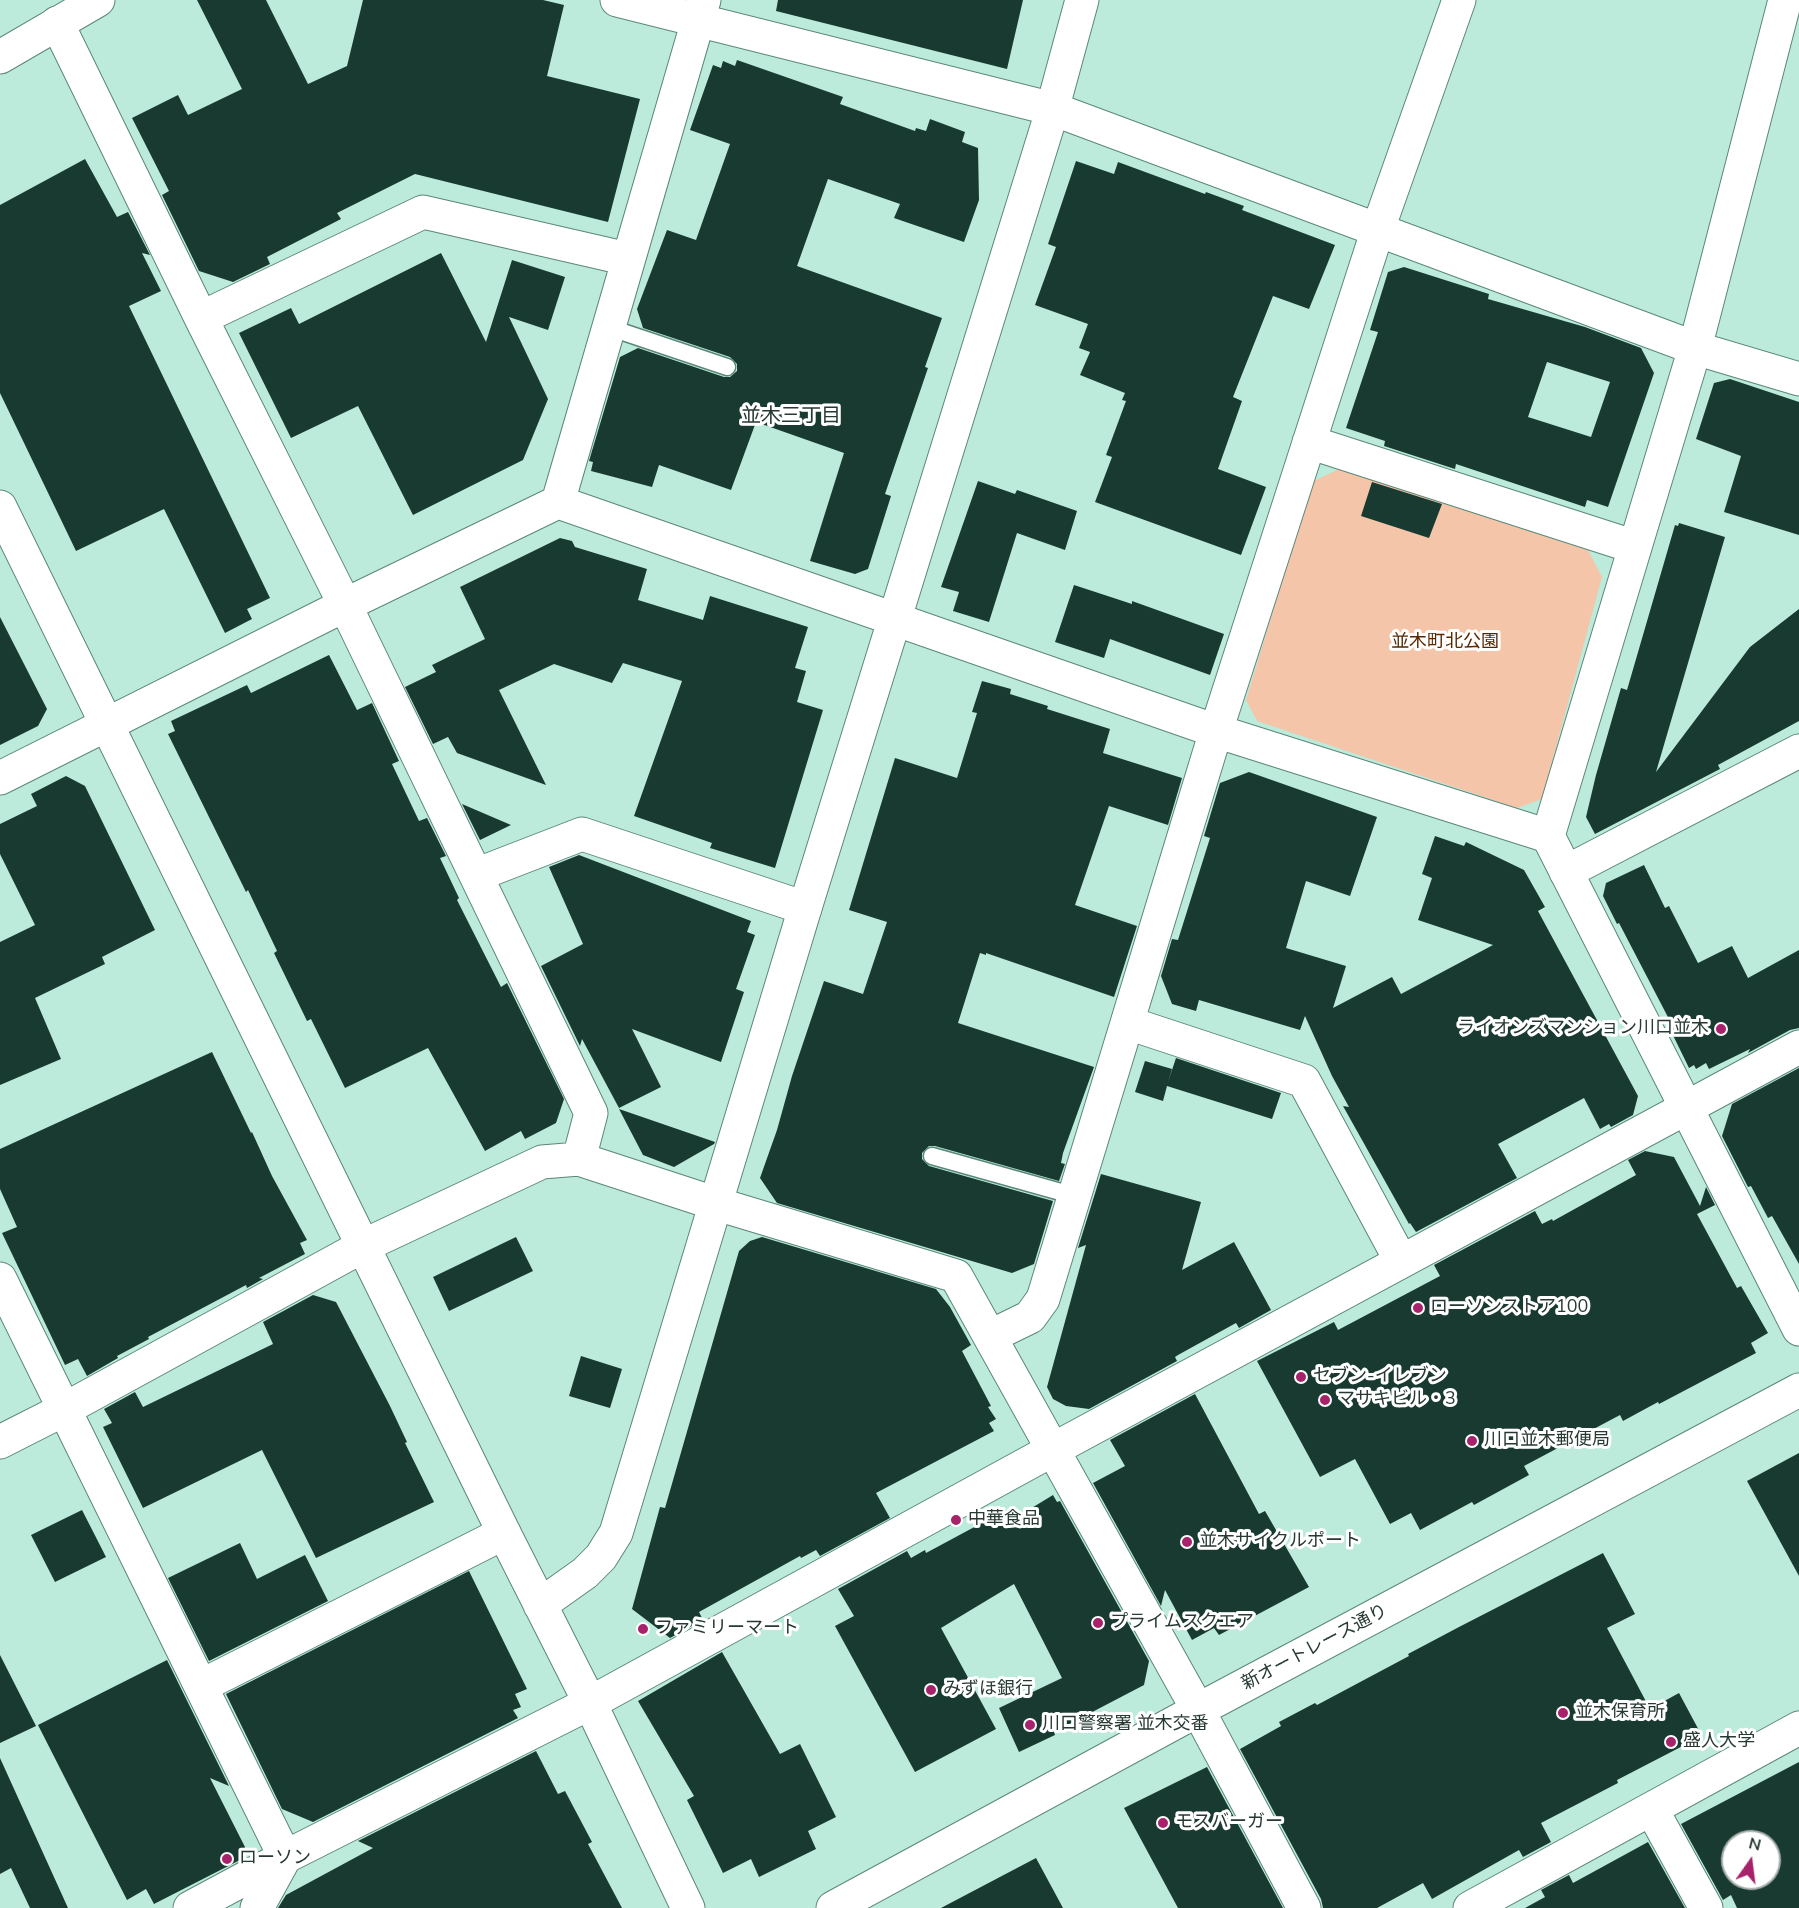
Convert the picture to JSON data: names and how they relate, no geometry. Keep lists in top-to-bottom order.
{
  "streets": {
    "street": ["新オートレース通り"]
  },
  "districts": ["並木三丁目"],
  "parks": ["並木町北公園"],
  "places": [
    "ライオンズマンション川口並木",
    "ローソンストア100",
    "セブン-イレブン",
    "マサキビル・3",
    "川口並木郵便局",
    "中華食品",
    "並木サイクルポート",
    "プライムスクエア",
    "ファミリーマート",
    "みずほ銀行",
    "並木保育所",
    "川口警察署 並木交番",
    "盛人大学",
    "モスバーガー",
    "ローソン"
  ],
  "north": "top"
}
